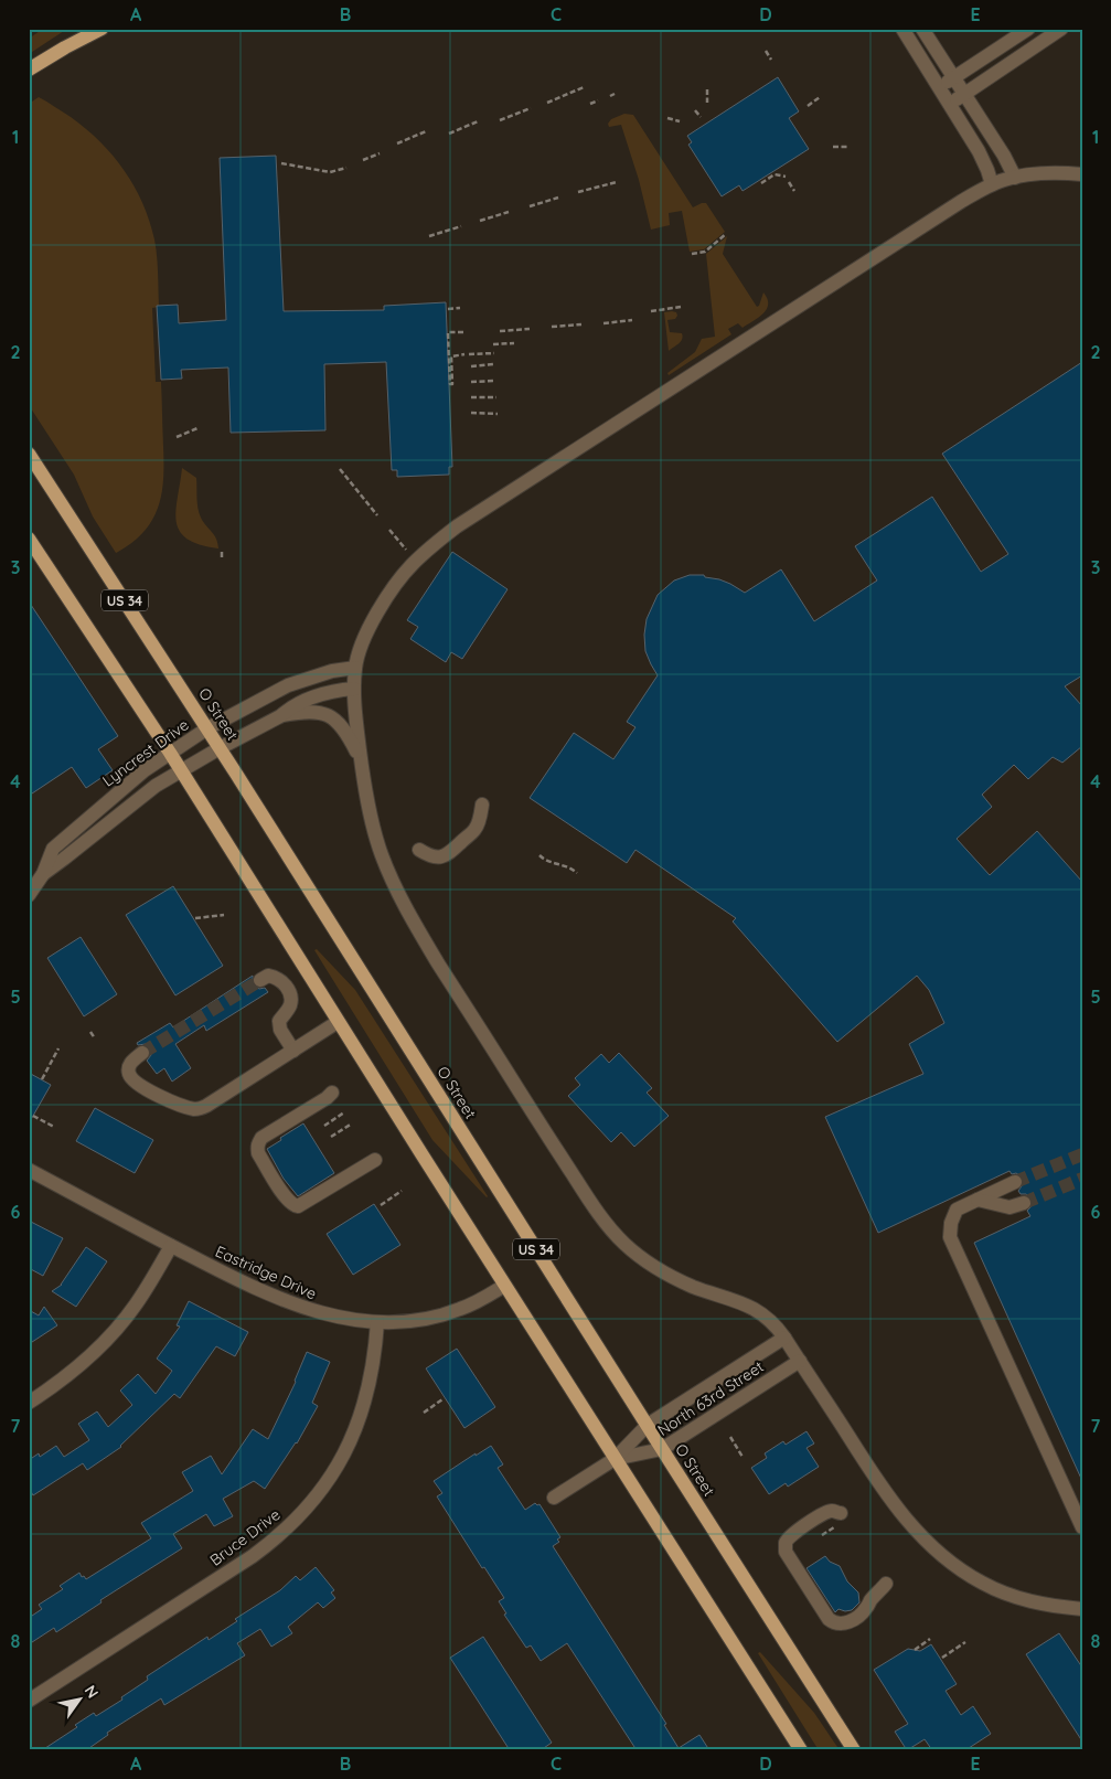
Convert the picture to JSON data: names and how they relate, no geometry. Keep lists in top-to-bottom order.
{
  "streets": {
    "main road": ["US 34", "O Street"],
    "street": [
      "Lyncrest Drive",
      "Eastridge Drive",
      "North 63rd Street",
      "Bruce Drive"
    ]
  },
  "crossings": [
    ["US 34", "Lyncrest Drive"],
    ["US 34", "Eastridge Drive"],
    ["US 34", "North 63rd Street"],
    ["O Street", "Lyncrest Drive"],
    ["O Street", "North 63rd Street"],
    ["Eastridge Drive", "Bruce Drive"]
  ],
  "north": "top right",
  "grid": {
    "columns": [
      "A",
      "B",
      "C",
      "D",
      "E"
    ],
    "rows": [
      "1",
      "2",
      "3",
      "4",
      "5",
      "6",
      "7",
      "8"
    ]
  }
}
